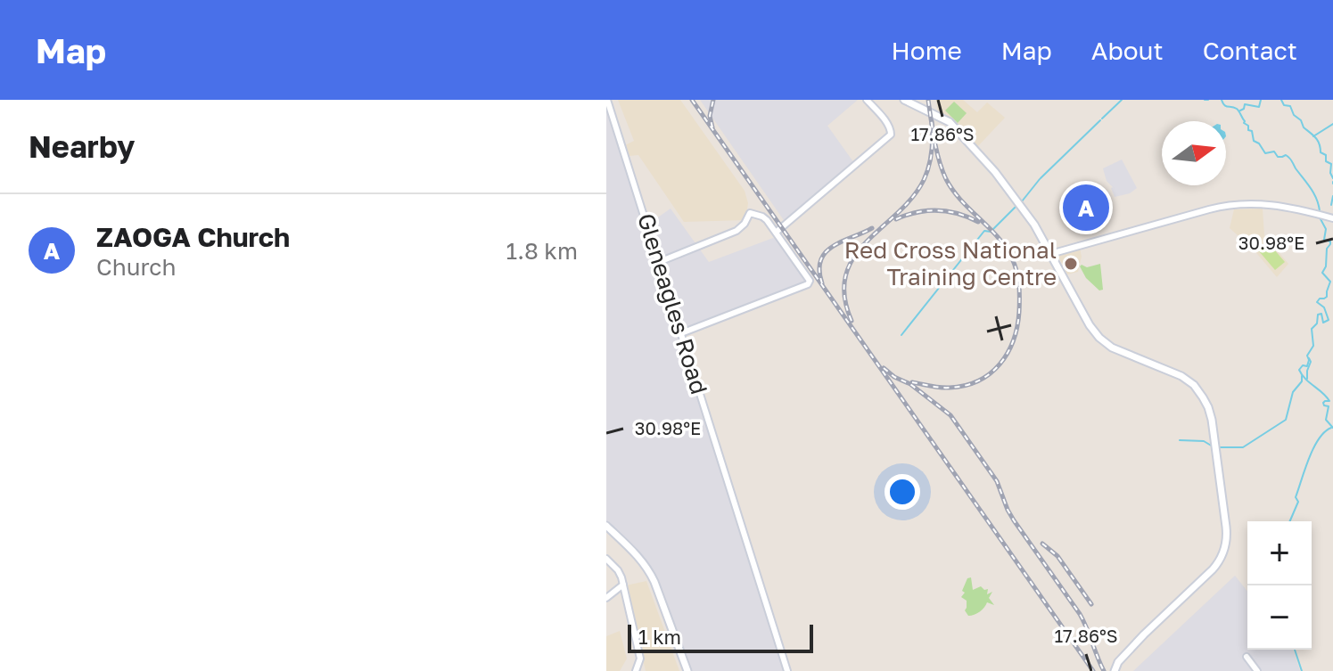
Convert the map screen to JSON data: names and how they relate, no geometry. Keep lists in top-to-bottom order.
{
  "streets": {
    "street": ["Gleneagles Road"]
  },
  "places": ["Red Cross National Training Centre"],
  "scale_bar": "1 km",
  "north": "right",
  "page": {
    "header": "Map",
    "nav": [
      "Home",
      "Map",
      "About",
      "Contact"
    ],
    "heading": "Nearby",
    "pins": "A",
    "list": [
      {
        "mark": "A",
        "name": "ZAOGA Church",
        "note": "Church",
        "value": "1.8 km"
      }
    ],
    "map_buttons": ["+", "−"],
    "scale": "1 km"
  },
  "coordinates": ["17.86°S", "30.98°E"]
}
